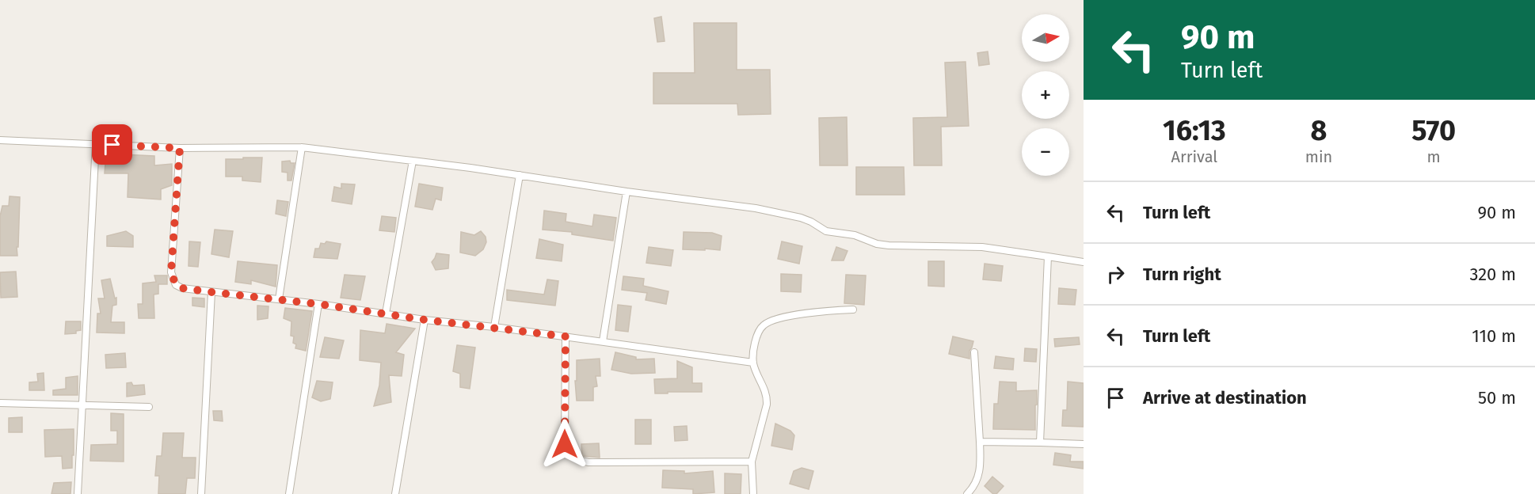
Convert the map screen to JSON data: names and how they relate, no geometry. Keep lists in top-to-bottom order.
{
  "north": "right",
  "page": {
    "turn": ["90 m", "Turn left"],
    "map_buttons": ["+", "−"],
    "eta": [
      "16:13",
      "Arrival",
      "8",
      "min",
      "570",
      "m"
    ],
    "list": [
      {
        "name": "Turn left",
        "value": "90 m"
      },
      {
        "name": "Turn right",
        "value": "320 m"
      },
      {
        "name": "Turn left",
        "value": "110 m"
      },
      {
        "name": "Arrive at destination",
        "value": "50 m"
      }
    ]
  }
}
